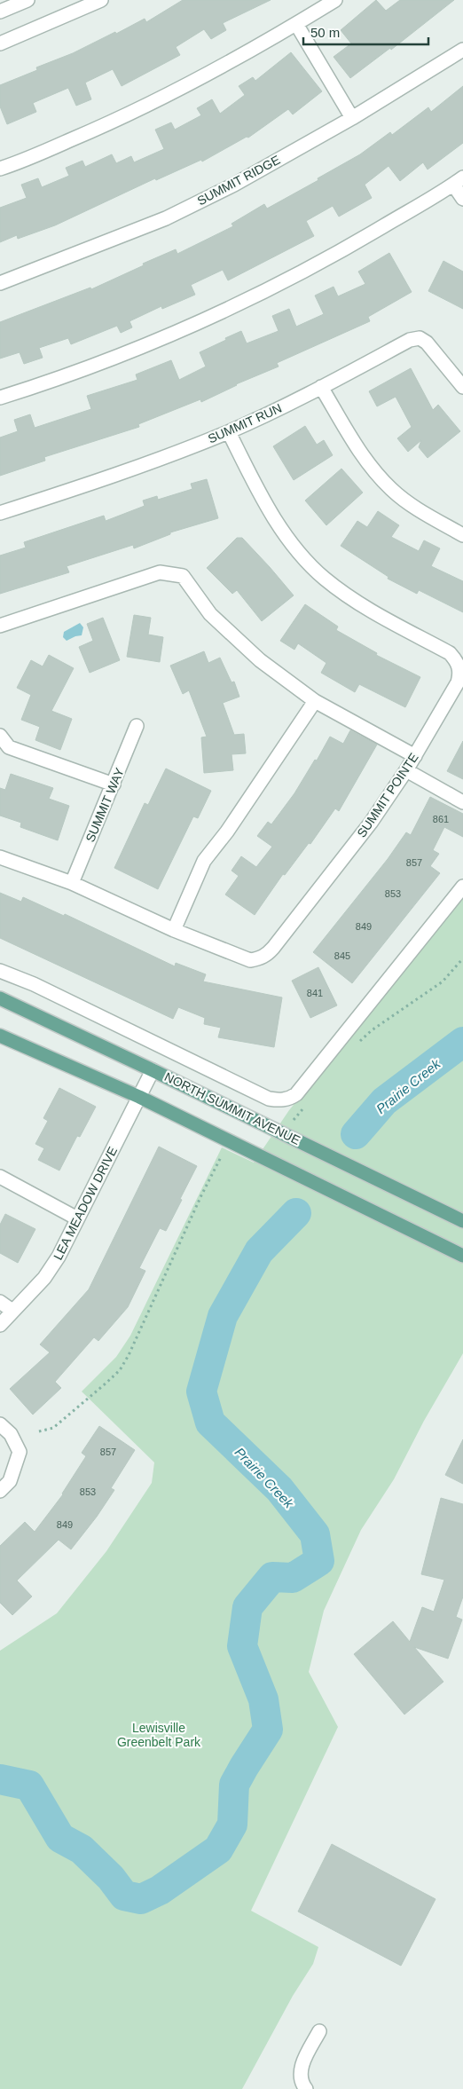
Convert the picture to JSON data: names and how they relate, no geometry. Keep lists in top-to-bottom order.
{
  "streets": {
    "main road": ["NORTH SUMMIT AVENUE"],
    "street": [
      "SUMMIT RIDGE",
      "SUMMIT RUN",
      "SUMMIT POINTE",
      "SUMMIT WAY",
      "LEA MEADOW DRIVE"
    ]
  },
  "crossings": [
    ["SUMMIT RUN", "SUMMIT POINTE"],
    ["SUMMIT POINTE", "SUMMIT WAY"],
    ["NORTH SUMMIT AVENUE", "LEA MEADOW DRIVE"]
  ],
  "water": ["Prairie Creek"],
  "parks": ["Lewisville Greenbelt Park"],
  "house_numbers": [
    "861",
    "857",
    "853",
    "849",
    "845",
    "841",
    "857",
    "853",
    "849"
  ],
  "scale_bar": "50 m"
}
